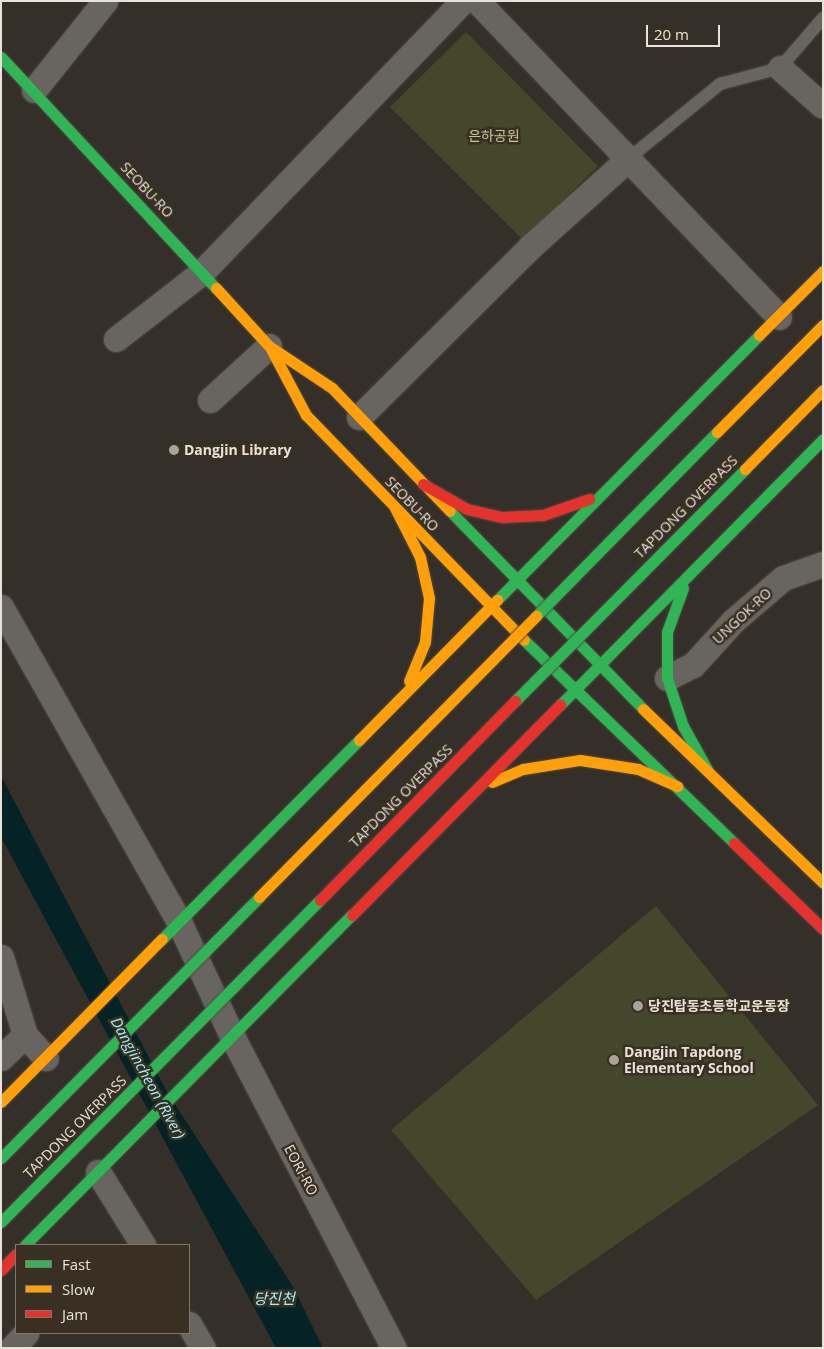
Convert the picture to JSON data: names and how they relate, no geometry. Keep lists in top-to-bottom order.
{
  "streets": {
    "main road": ["SEOBU-RO", "TAPDONG OVERPASS"],
    "street": ["UNGOK-RO", "EORI-RO"]
  },
  "water": ["Dangjincheon (River)", "당진천"],
  "parks": ["은하공원"],
  "places": ["Dangjin Library", "당진탑동초등학교운동장", "Dangjin Tapdong Elementary School"],
  "legend": ["Fast", "Slow", "Jam"],
  "scale_bar": "20 m"
}
